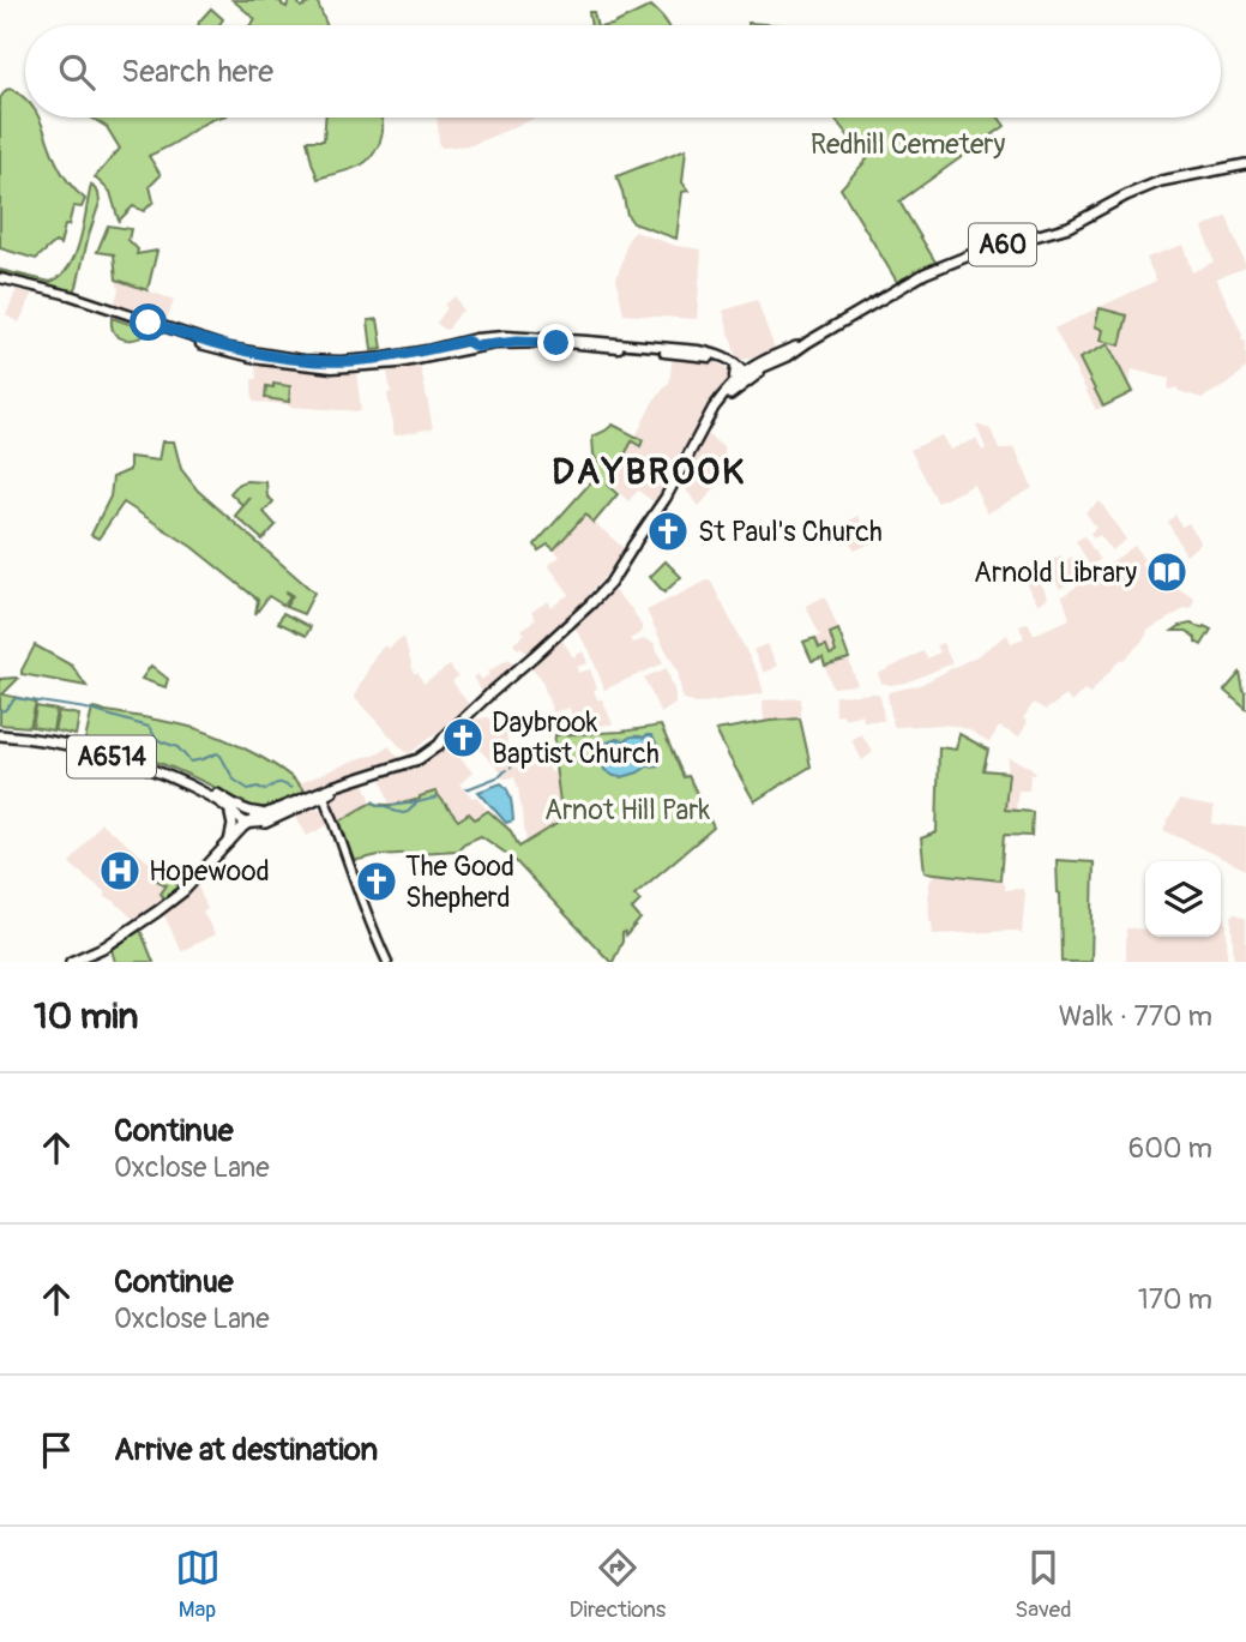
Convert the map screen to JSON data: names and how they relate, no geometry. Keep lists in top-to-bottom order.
{
  "streets": {
    "highway": ["A60", "A6514"]
  },
  "crossings": [
    ["A60", "A6514"]
  ],
  "districts": ["DAYBROOK"],
  "parks": ["Redhill Cemetery", "Arnot Hill Park"],
  "places": {
    "church": ["St Paul's Church", "Daybrook Baptist Church", "The Good Shepherd"],
    "library": ["Arnold Library"],
    "hospital": ["Hopewood"]
  },
  "page": {
    "search": "Search here",
    "heading": ["10 min", "Walk · 770 m"],
    "list": [
      ["Continue", "Oxclose Lane", "600 m"],
      ["Continue", "Oxclose Lane", "170 m"],
      "Arrive at destination"
    ],
    "nav": ["Map", "Directions", "Saved"]
  }
}
